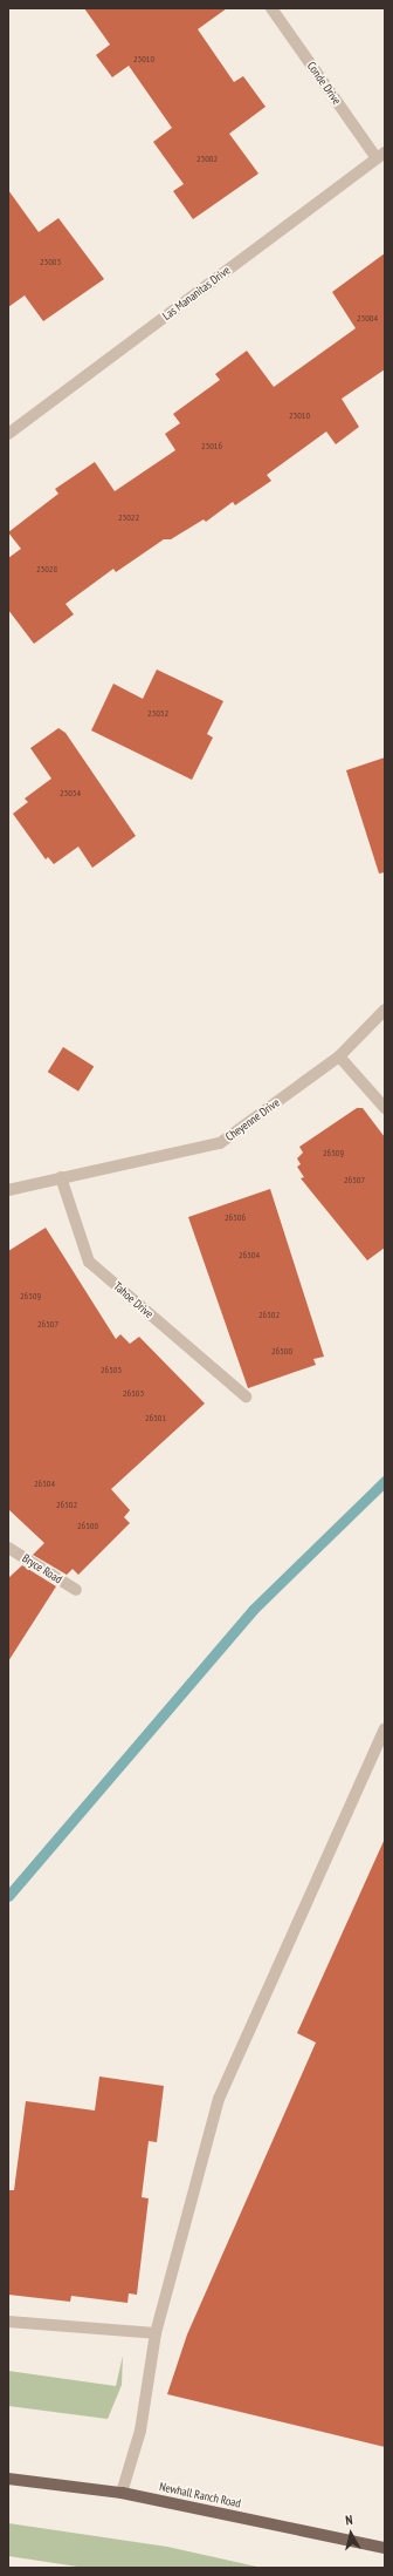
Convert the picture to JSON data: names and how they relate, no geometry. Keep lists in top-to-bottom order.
{
  "streets": {
    "main road": ["Newhall Ranch Road"],
    "street": [
      "Conde Drive",
      "Las Mananitas Drive",
      "Cheyenne Drive",
      "Tahoe Drive",
      "Bryce Road"
    ]
  },
  "crossings": [
    ["Conde Drive", "Las Mananitas Drive"],
    ["Cheyenne Drive", "Tahoe Drive"]
  ],
  "house_numbers": [
    "23010",
    "23002",
    "23003",
    "23004",
    "23010",
    "23016",
    "23022",
    "23028",
    "23032",
    "23034",
    "26509",
    "26507",
    "26506",
    "26504",
    "26509",
    "26502",
    "26507",
    "26500",
    "26505",
    "26503",
    "26501",
    "26504",
    "26502",
    "26500"
  ],
  "north": "top"
}
